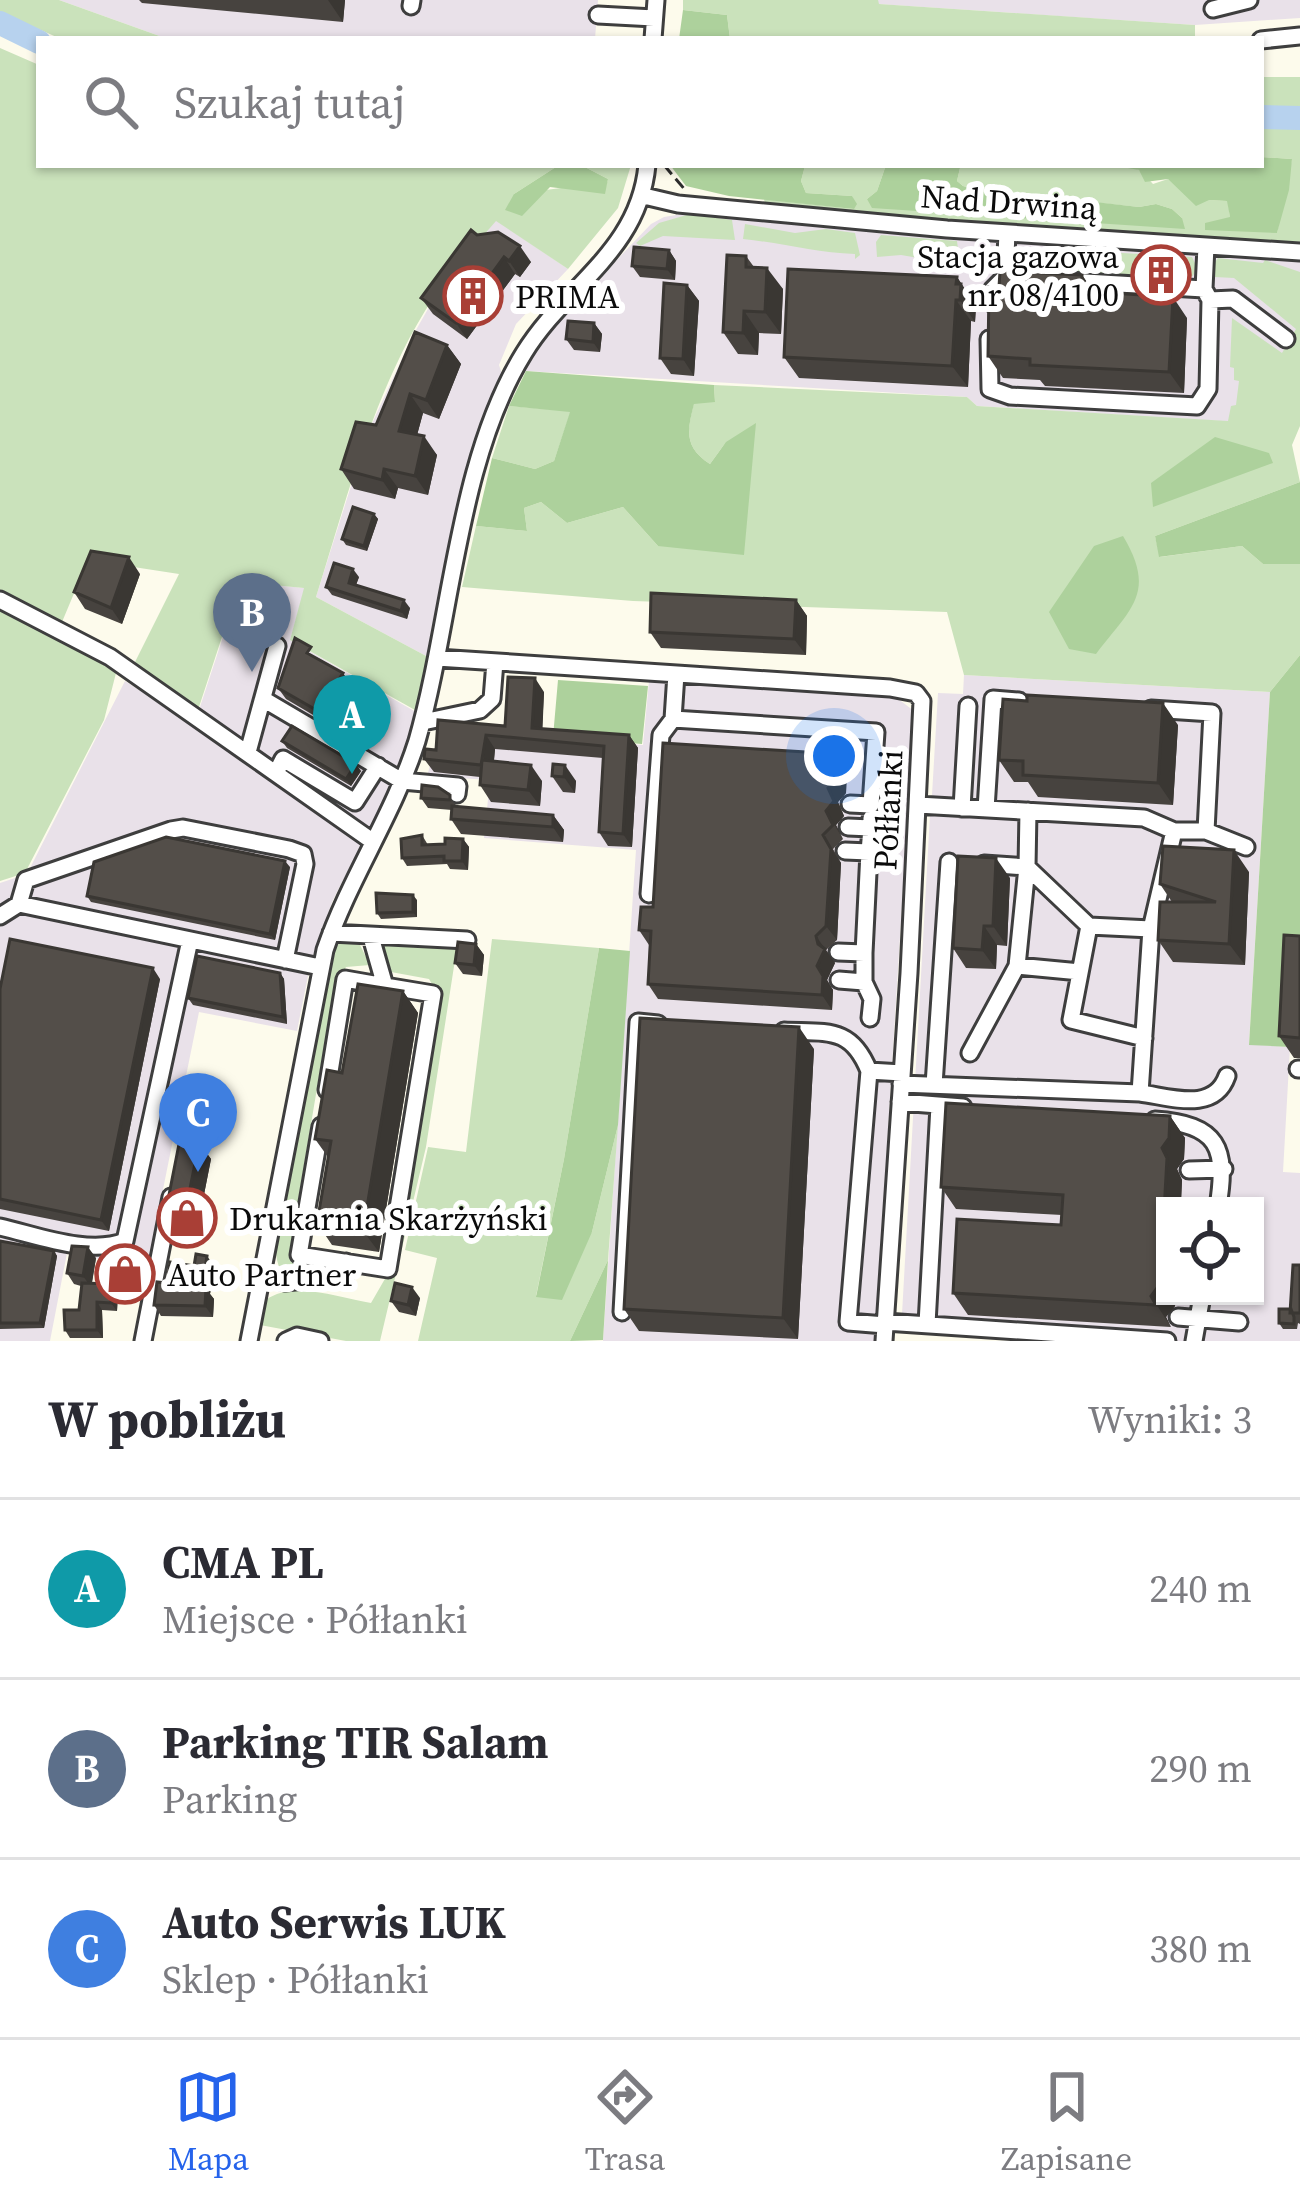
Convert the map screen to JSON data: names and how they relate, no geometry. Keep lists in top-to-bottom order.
{
  "streets": {
    "street": ["Nad Drwiną", "Półłanki"]
  },
  "places": {
    "building": ["Stacja gazowa nr 08/4100", "PRIMA"],
    "shop": ["Drukarnia Skarżyński", "Auto Partner"]
  },
  "page": {
    "search": "Szukaj tutaj",
    "pins": ["B", "A", "C"],
    "heading": ["W pobliżu", "Wyniki: 3"],
    "list": [
      {
        "mark": "A",
        "name": "CMA PL",
        "note": "Miejsce · Półłanki",
        "value": "240 m"
      },
      {
        "mark": "B",
        "name": "Parking TIR Salam",
        "note": "Parking",
        "value": "290 m"
      },
      {
        "mark": "C",
        "name": "Auto Serwis LUK",
        "note": "Sklep · Półłanki",
        "value": "380 m"
      }
    ],
    "nav": ["Mapa", "Trasa", "Zapisane"]
  }
}
